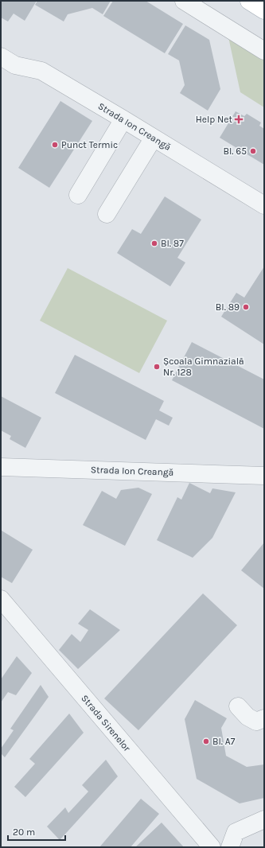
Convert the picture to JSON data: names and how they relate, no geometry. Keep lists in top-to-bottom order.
{
  "streets": {
    "street": ["Strada Ion Creangă", "Strada Sirenelor"]
  },
  "places": {
    "health": ["Help Net"],
    "other": [
      "Punct Termic",
      "Bl. 65",
      "Bl. 87",
      "Bl. 89",
      "Școala Gimnazială Nr. 128",
      "Bl. A7"
    ]
  },
  "scale_bar": "20 m"
}
